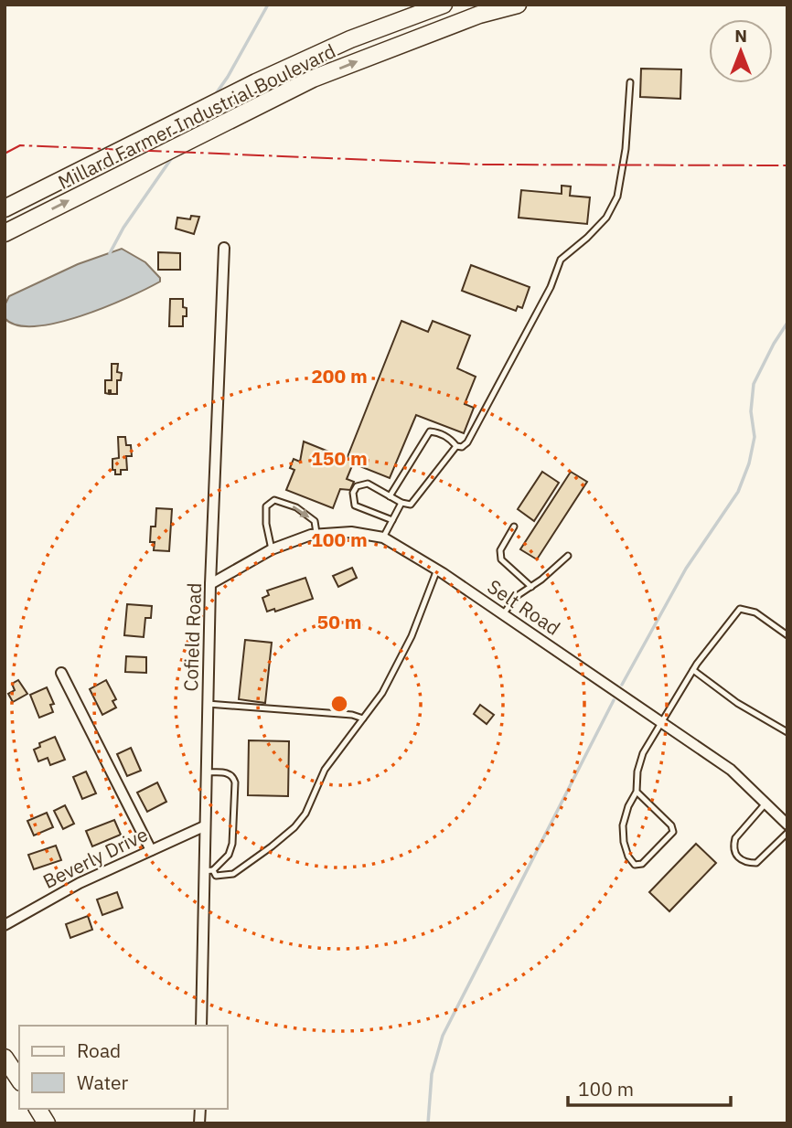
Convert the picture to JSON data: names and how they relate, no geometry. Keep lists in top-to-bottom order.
{
  "streets": {
    "main road": ["Millard Farmer Industrial Boulevard"],
    "street": ["Selt Road", "Cofield Road", "Beverly Drive"]
  },
  "crossings": [
    ["Selt Road", "Cofield Road"],
    ["Cofield Road", "Beverly Drive"]
  ],
  "legend": ["Road", "Water"],
  "scale_bar": "100 m",
  "north": "top",
  "rings": [
    "200 m",
    "150 m",
    "100 m",
    "50 m"
  ]
}
